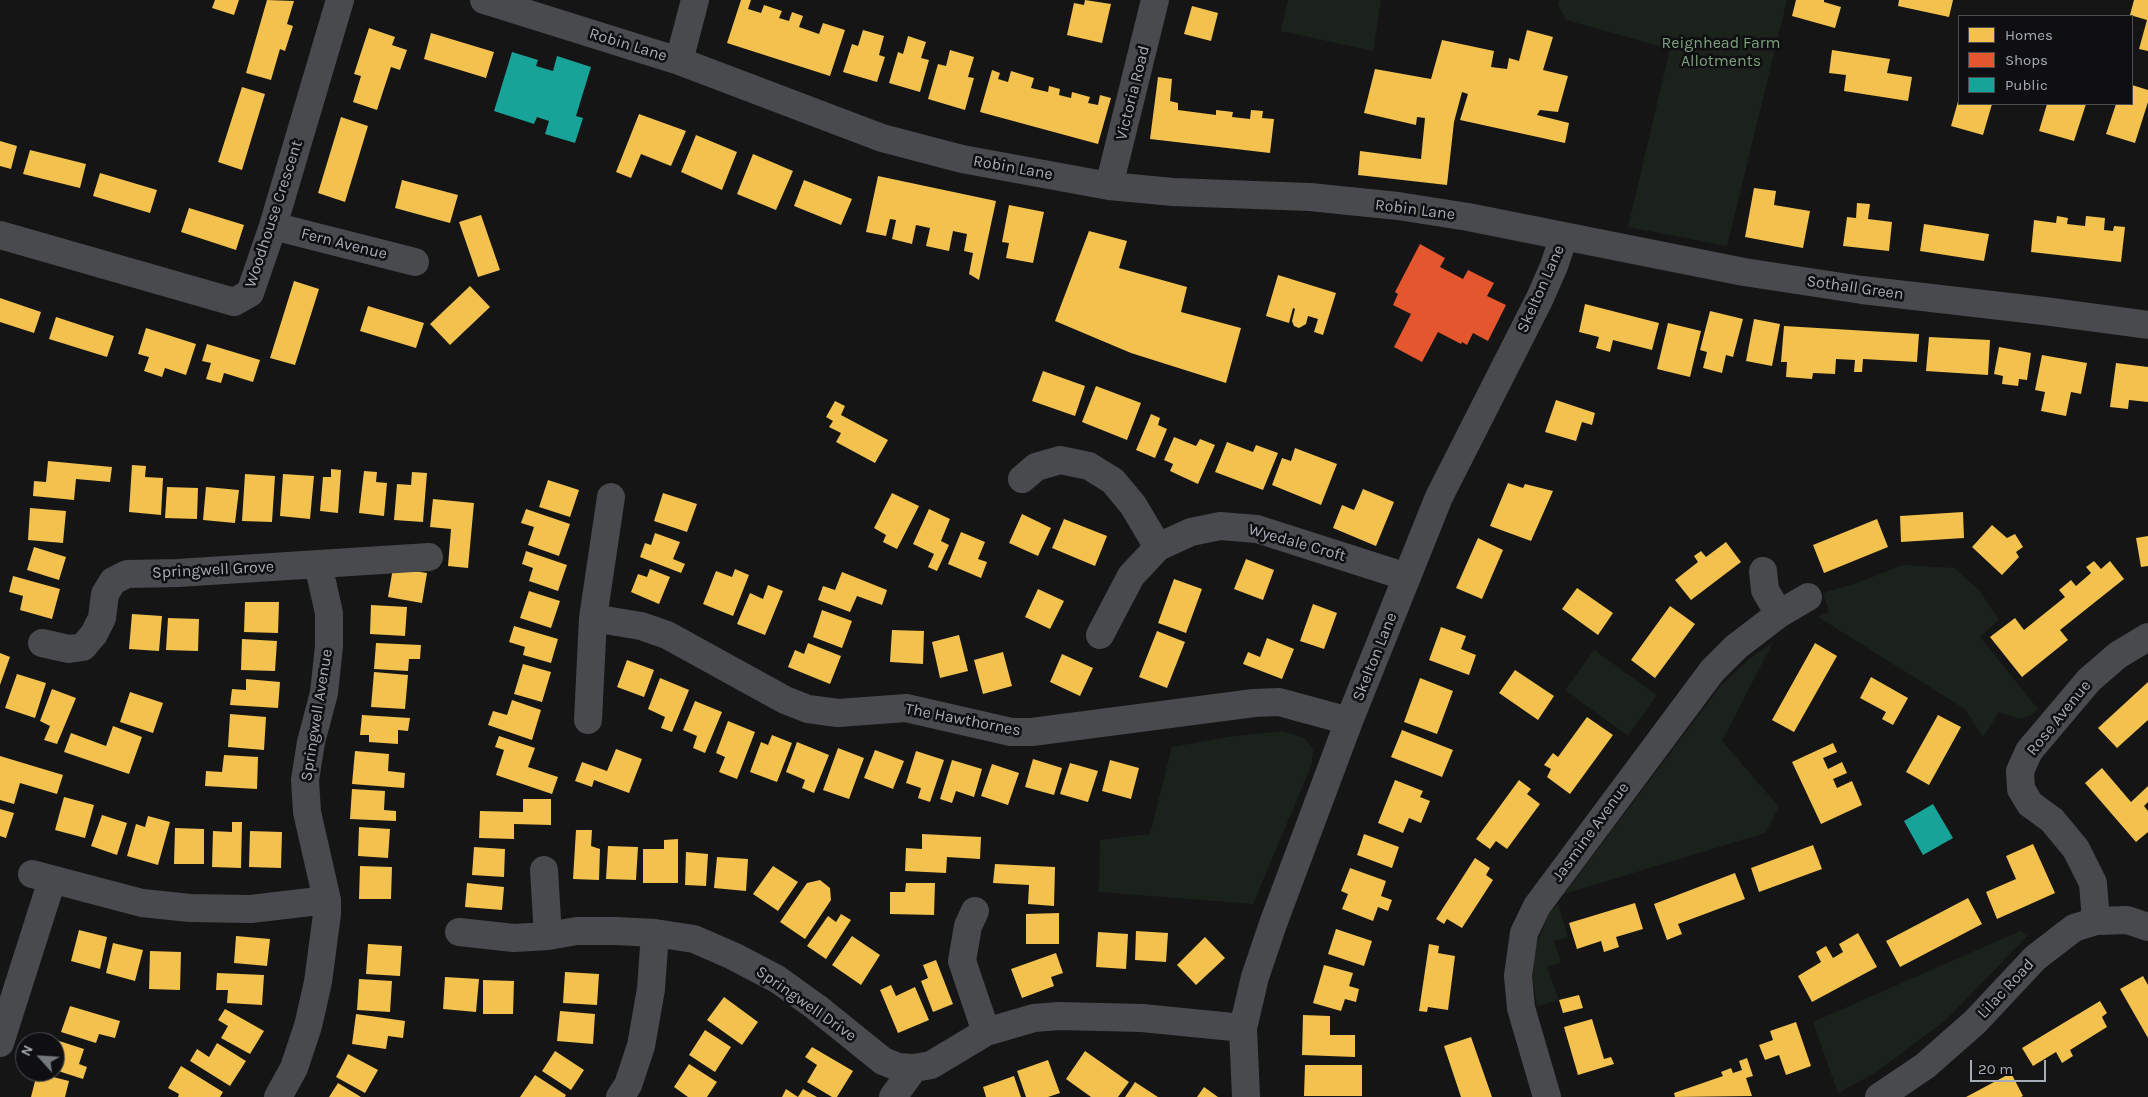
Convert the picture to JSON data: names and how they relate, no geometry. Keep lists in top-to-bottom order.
{
  "streets": {
    "street": [
      "Robin Lane",
      "Victoria Road",
      "Woodhouse Crescent",
      "Fern Avenue",
      "Sothall Green",
      "Skelton Lane",
      "Wyedale Croft",
      "Springwell Grove",
      "Springwell Avenue",
      "Rose Avenue",
      "The Hawthornes",
      "Jasmine Avenue",
      "Lilac Road",
      "Springwell Drive"
    ]
  },
  "crossings": [
    ["Robin Lane", "Victoria Road"],
    ["Robin Lane", "Sothall Green"],
    ["Robin Lane", "Skelton Lane"],
    ["Woodhouse Crescent", "Fern Avenue"],
    ["Sothall Green", "Skelton Lane"],
    ["Skelton Lane", "Wyedale Croft"],
    ["Skelton Lane", "The Hawthornes"],
    ["Skelton Lane", "Springwell Drive"],
    ["Springwell Grove", "Springwell Avenue"],
    ["Rose Avenue", "Lilac Road"]
  ],
  "parks": ["Reignhead Farm Allotments"],
  "legend": ["Homes", "Shops", "Public"],
  "scale_bar": "20 m",
  "north": "top left"
}
